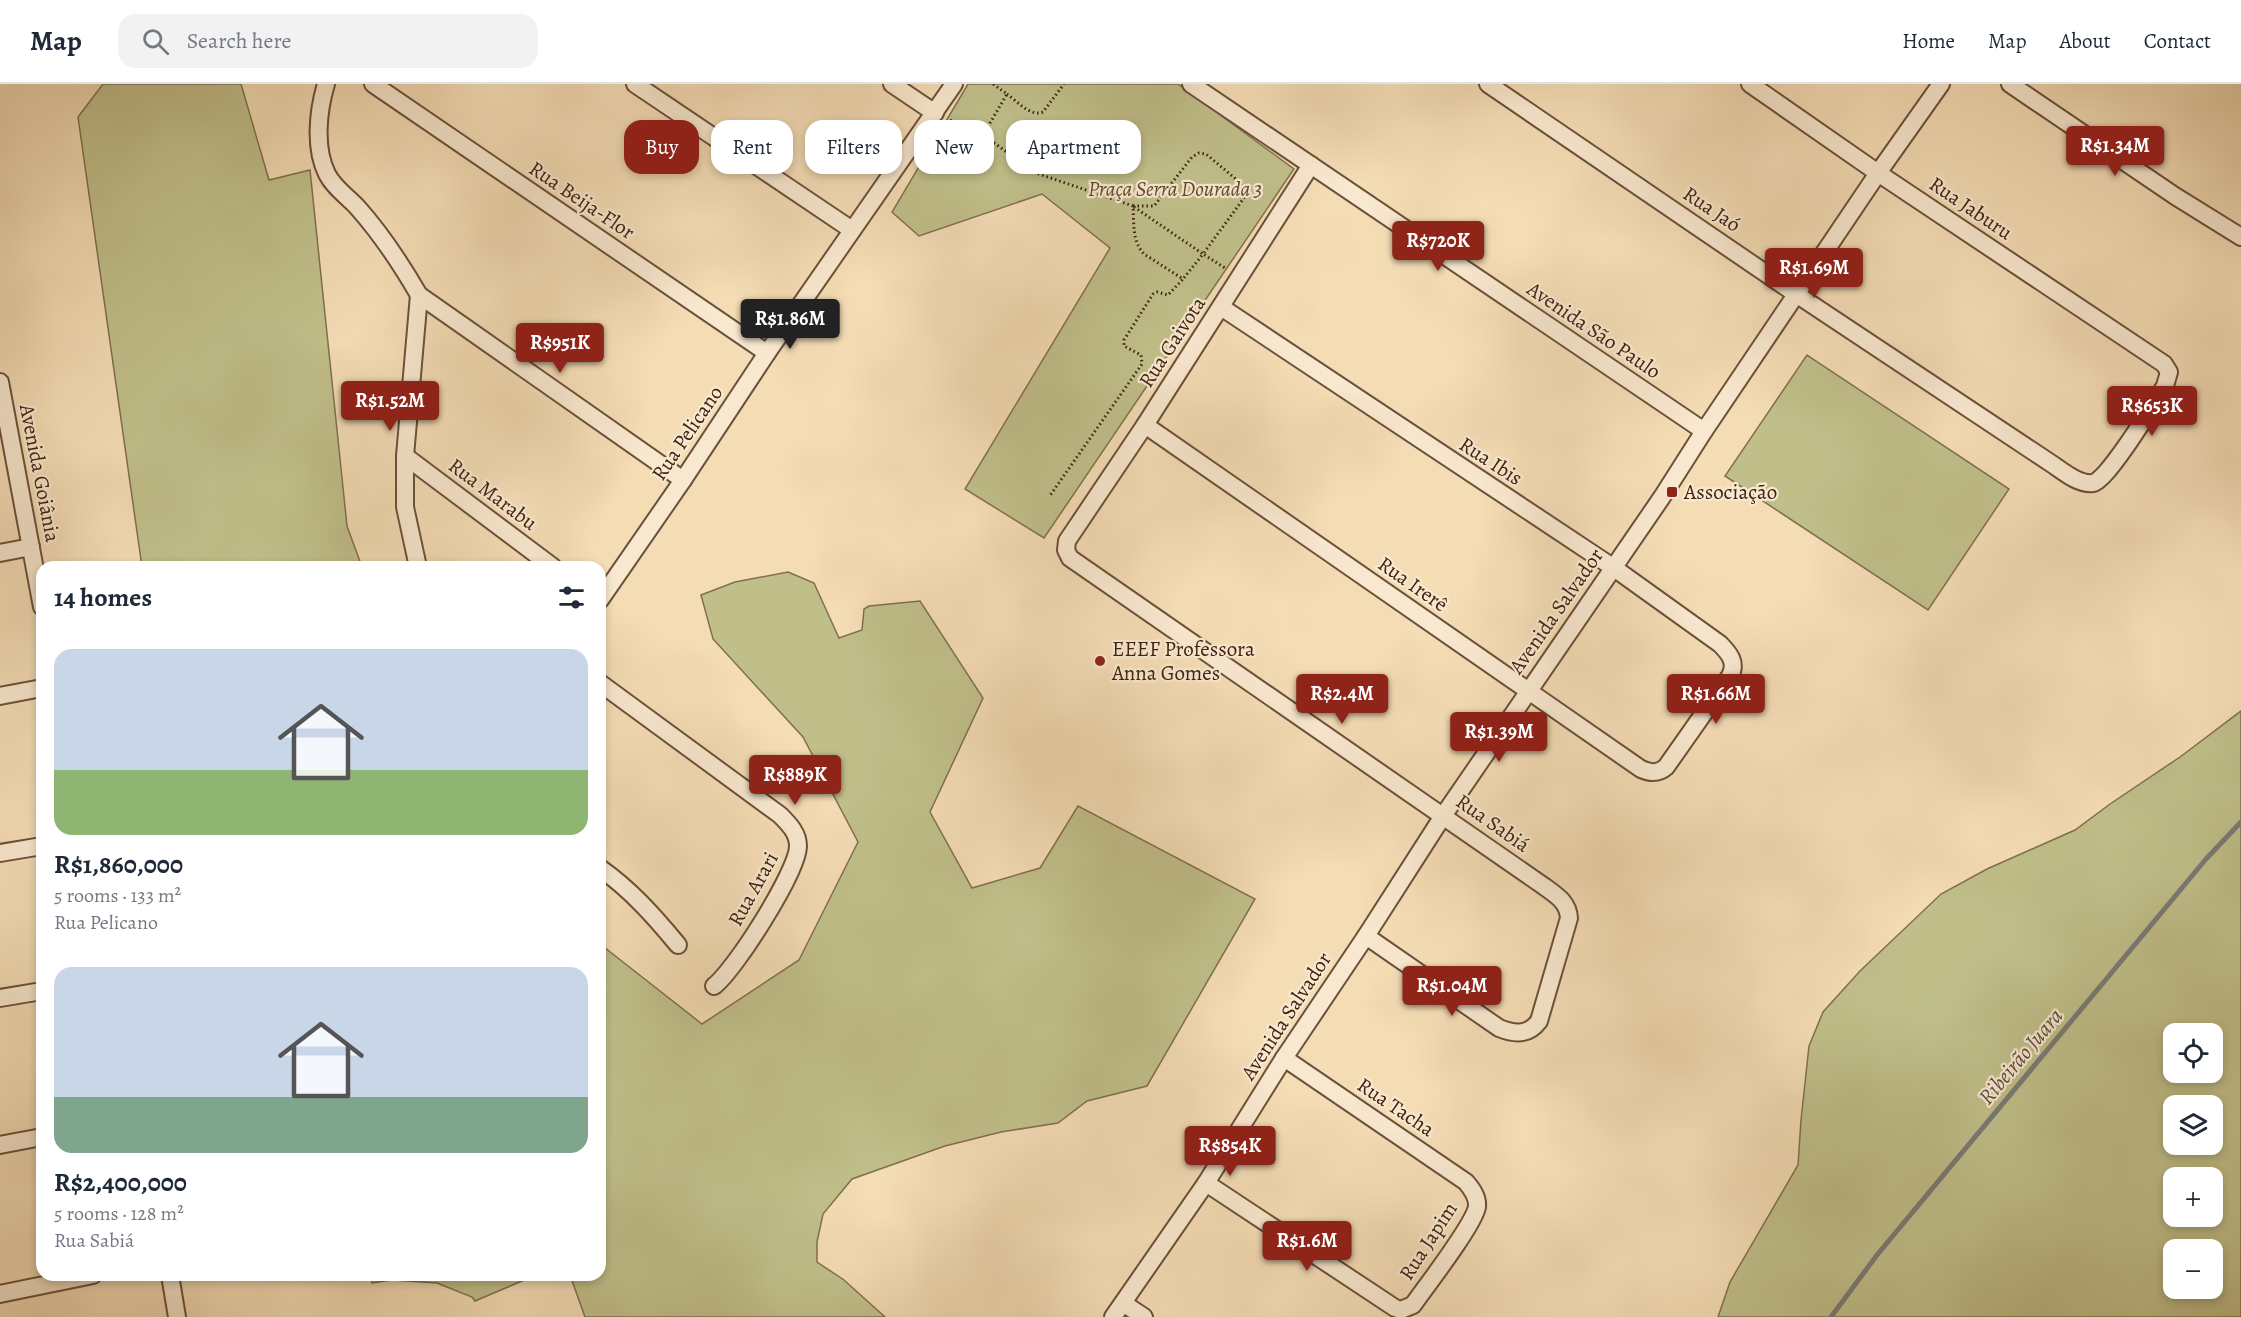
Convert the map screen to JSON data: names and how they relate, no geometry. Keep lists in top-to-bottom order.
{
  "streets": {
    "street": [
      "Rua Beija-Flor",
      "Rua Jaburu",
      "Rua Jaó",
      "Avenida São Paulo",
      "Rua Gaivota",
      "Rua Pelicano",
      "Rua Ibis",
      "Avenida Goiânia",
      "Rua Marabu",
      "Rua Irerê",
      "Avenida Salvador",
      "Rua Sabiá",
      "Rua Arari",
      "Rua Tacha",
      "Rua Japim"
    ]
  },
  "crossings": [
    ["Rua Beija-Flor", "Rua Pelicano"],
    ["Rua Jaburu", "Rua Jaó"],
    ["Rua Jaburu", "Avenida Salvador"],
    ["Rua Jaó", "Avenida Salvador"],
    ["Avenida São Paulo", "Rua Gaivota"],
    ["Avenida São Paulo", "Avenida Salvador"],
    ["Rua Gaivota", "Rua Ibis"],
    ["Rua Gaivota", "Rua Irerê"],
    ["Rua Gaivota", "Rua Sabiá"],
    ["Rua Ibis", "Rua Irerê"],
    ["Rua Ibis", "Avenida Salvador"],
    ["Rua Irerê", "Avenida Salvador"],
    ["Avenida Salvador", "Rua Sabiá"],
    ["Avenida Salvador", "Rua Tacha"],
    ["Avenida Salvador", "Rua Japim"],
    ["Rua Tacha", "Rua Japim"]
  ],
  "water": ["Ribeirão Juara"],
  "parks": ["Praça Serra Dourada 3"],
  "places": {
    "transit": ["Associação"],
    "other": ["EEEF Professora Anna Gomes"]
  },
  "page": {
    "header": "Map",
    "search": "Search here",
    "nav": [
      "Home",
      "Map",
      "About",
      "Contact"
    ],
    "chip": [
      "Buy",
      "Rent",
      "Filters",
      "New",
      "Apartment"
    ],
    "price": [
      "R$1.34M",
      "R$720K",
      "R$1.69M",
      "R$1.86M",
      "R$951K",
      "R$1.52M",
      "R$653K",
      "R$2.4M",
      "R$1.66M",
      "R$1.39M",
      "R$889K",
      "R$1.04M",
      "R$854K",
      "R$1.6M"
    ],
    "heading": "14 homes",
    "list": [
      {
        "name": "R$1,860,000",
        "note": "5 rooms · 133 m² · Rua Pelicano"
      },
      {
        "name": "R$2,400,000",
        "note": "5 rooms · 128 m² · Rua Sabiá"
      }
    ],
    "map_buttons": ["+", "−"]
  }
}
